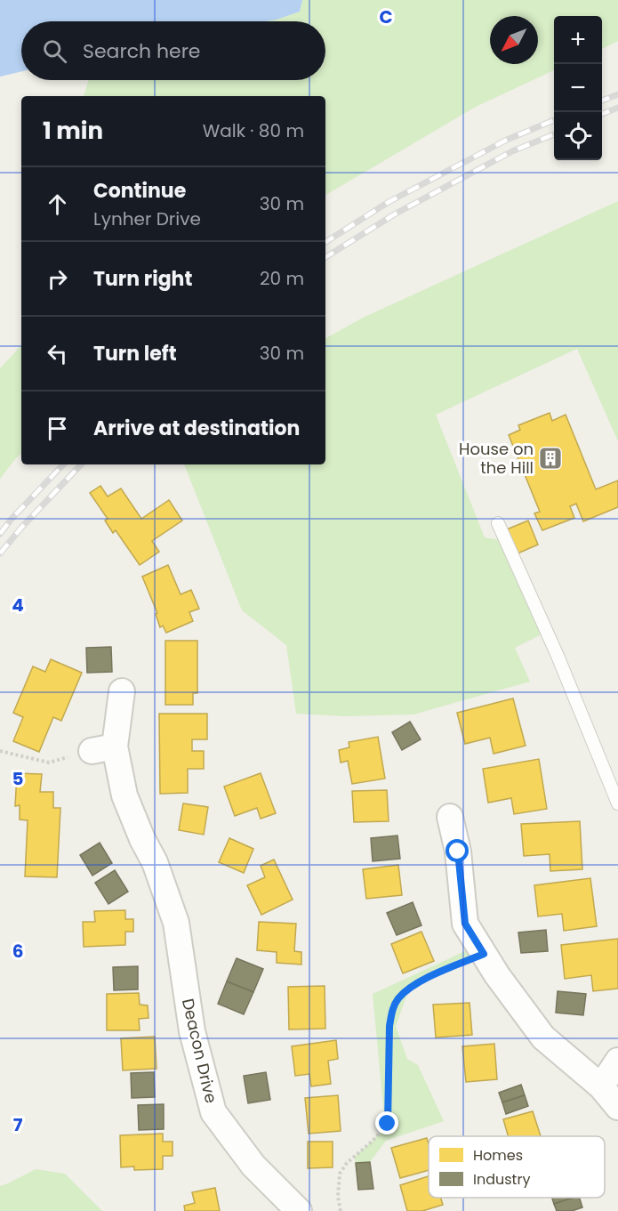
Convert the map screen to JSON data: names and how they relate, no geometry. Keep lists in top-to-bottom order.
{
  "streets": {
    "street": ["Deacon Drive"]
  },
  "places": {
    "building": ["House on the Hill"]
  },
  "legend": ["Homes", "Industry"],
  "north": "bottom left",
  "page": {
    "map_buttons": ["+", "−"],
    "search": "Search here",
    "heading": ["1 min", "Walk · 80 m"],
    "list": [
      ["Continue", "Lynher Drive", "30 m"],
      ["Turn right", "20 m"],
      ["Turn left", "30 m"],
      "Arrive at destination"
    ]
  },
  "grid": {
    "columns": ["C"],
    "rows": [
      "4",
      "5",
      "6",
      "7"
    ]
  }
}
